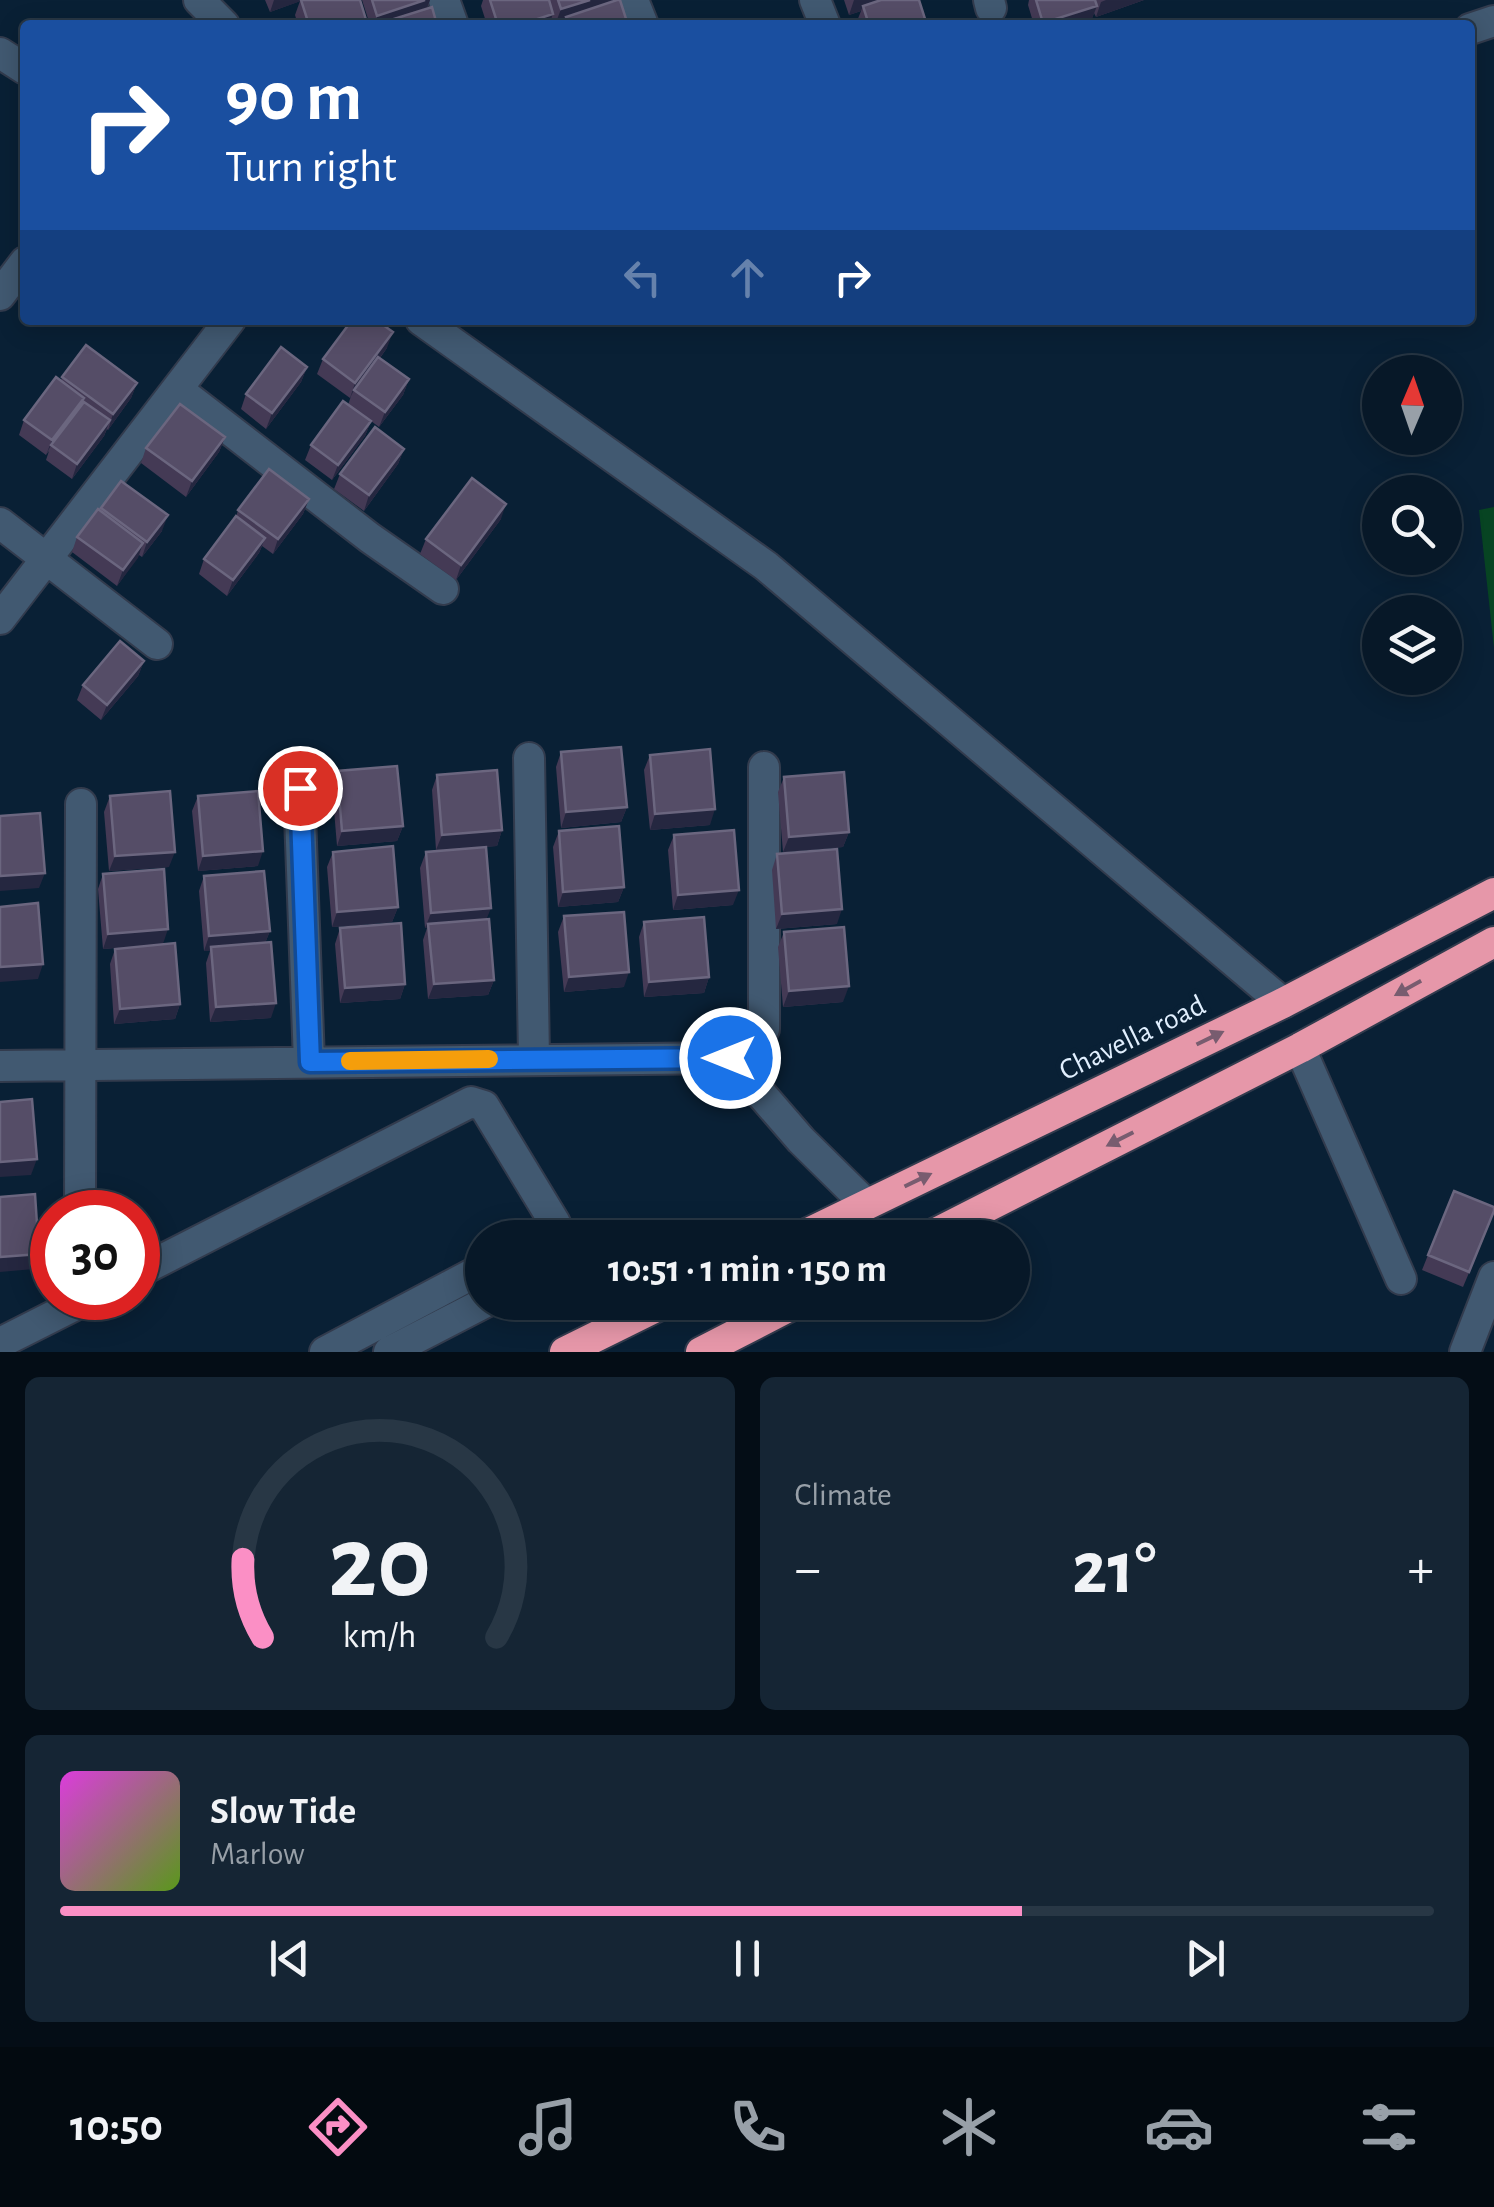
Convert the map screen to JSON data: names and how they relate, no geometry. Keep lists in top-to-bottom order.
{
  "streets": {
    "highway": ["Chavella road"]
  },
  "north": "top",
  "page": {
    "turn": ["90 m", "Turn right"],
    "limit": "30",
    "trip": "10:51 · 1 min · 150 m",
    "tile": "Climate",
    "heat": ["−", "21°", "+"],
    "song": ["Slow Tide", "Marlow"],
    "tabs": "10:50",
    "gauge": ["20", "km/h"]
  }
}
